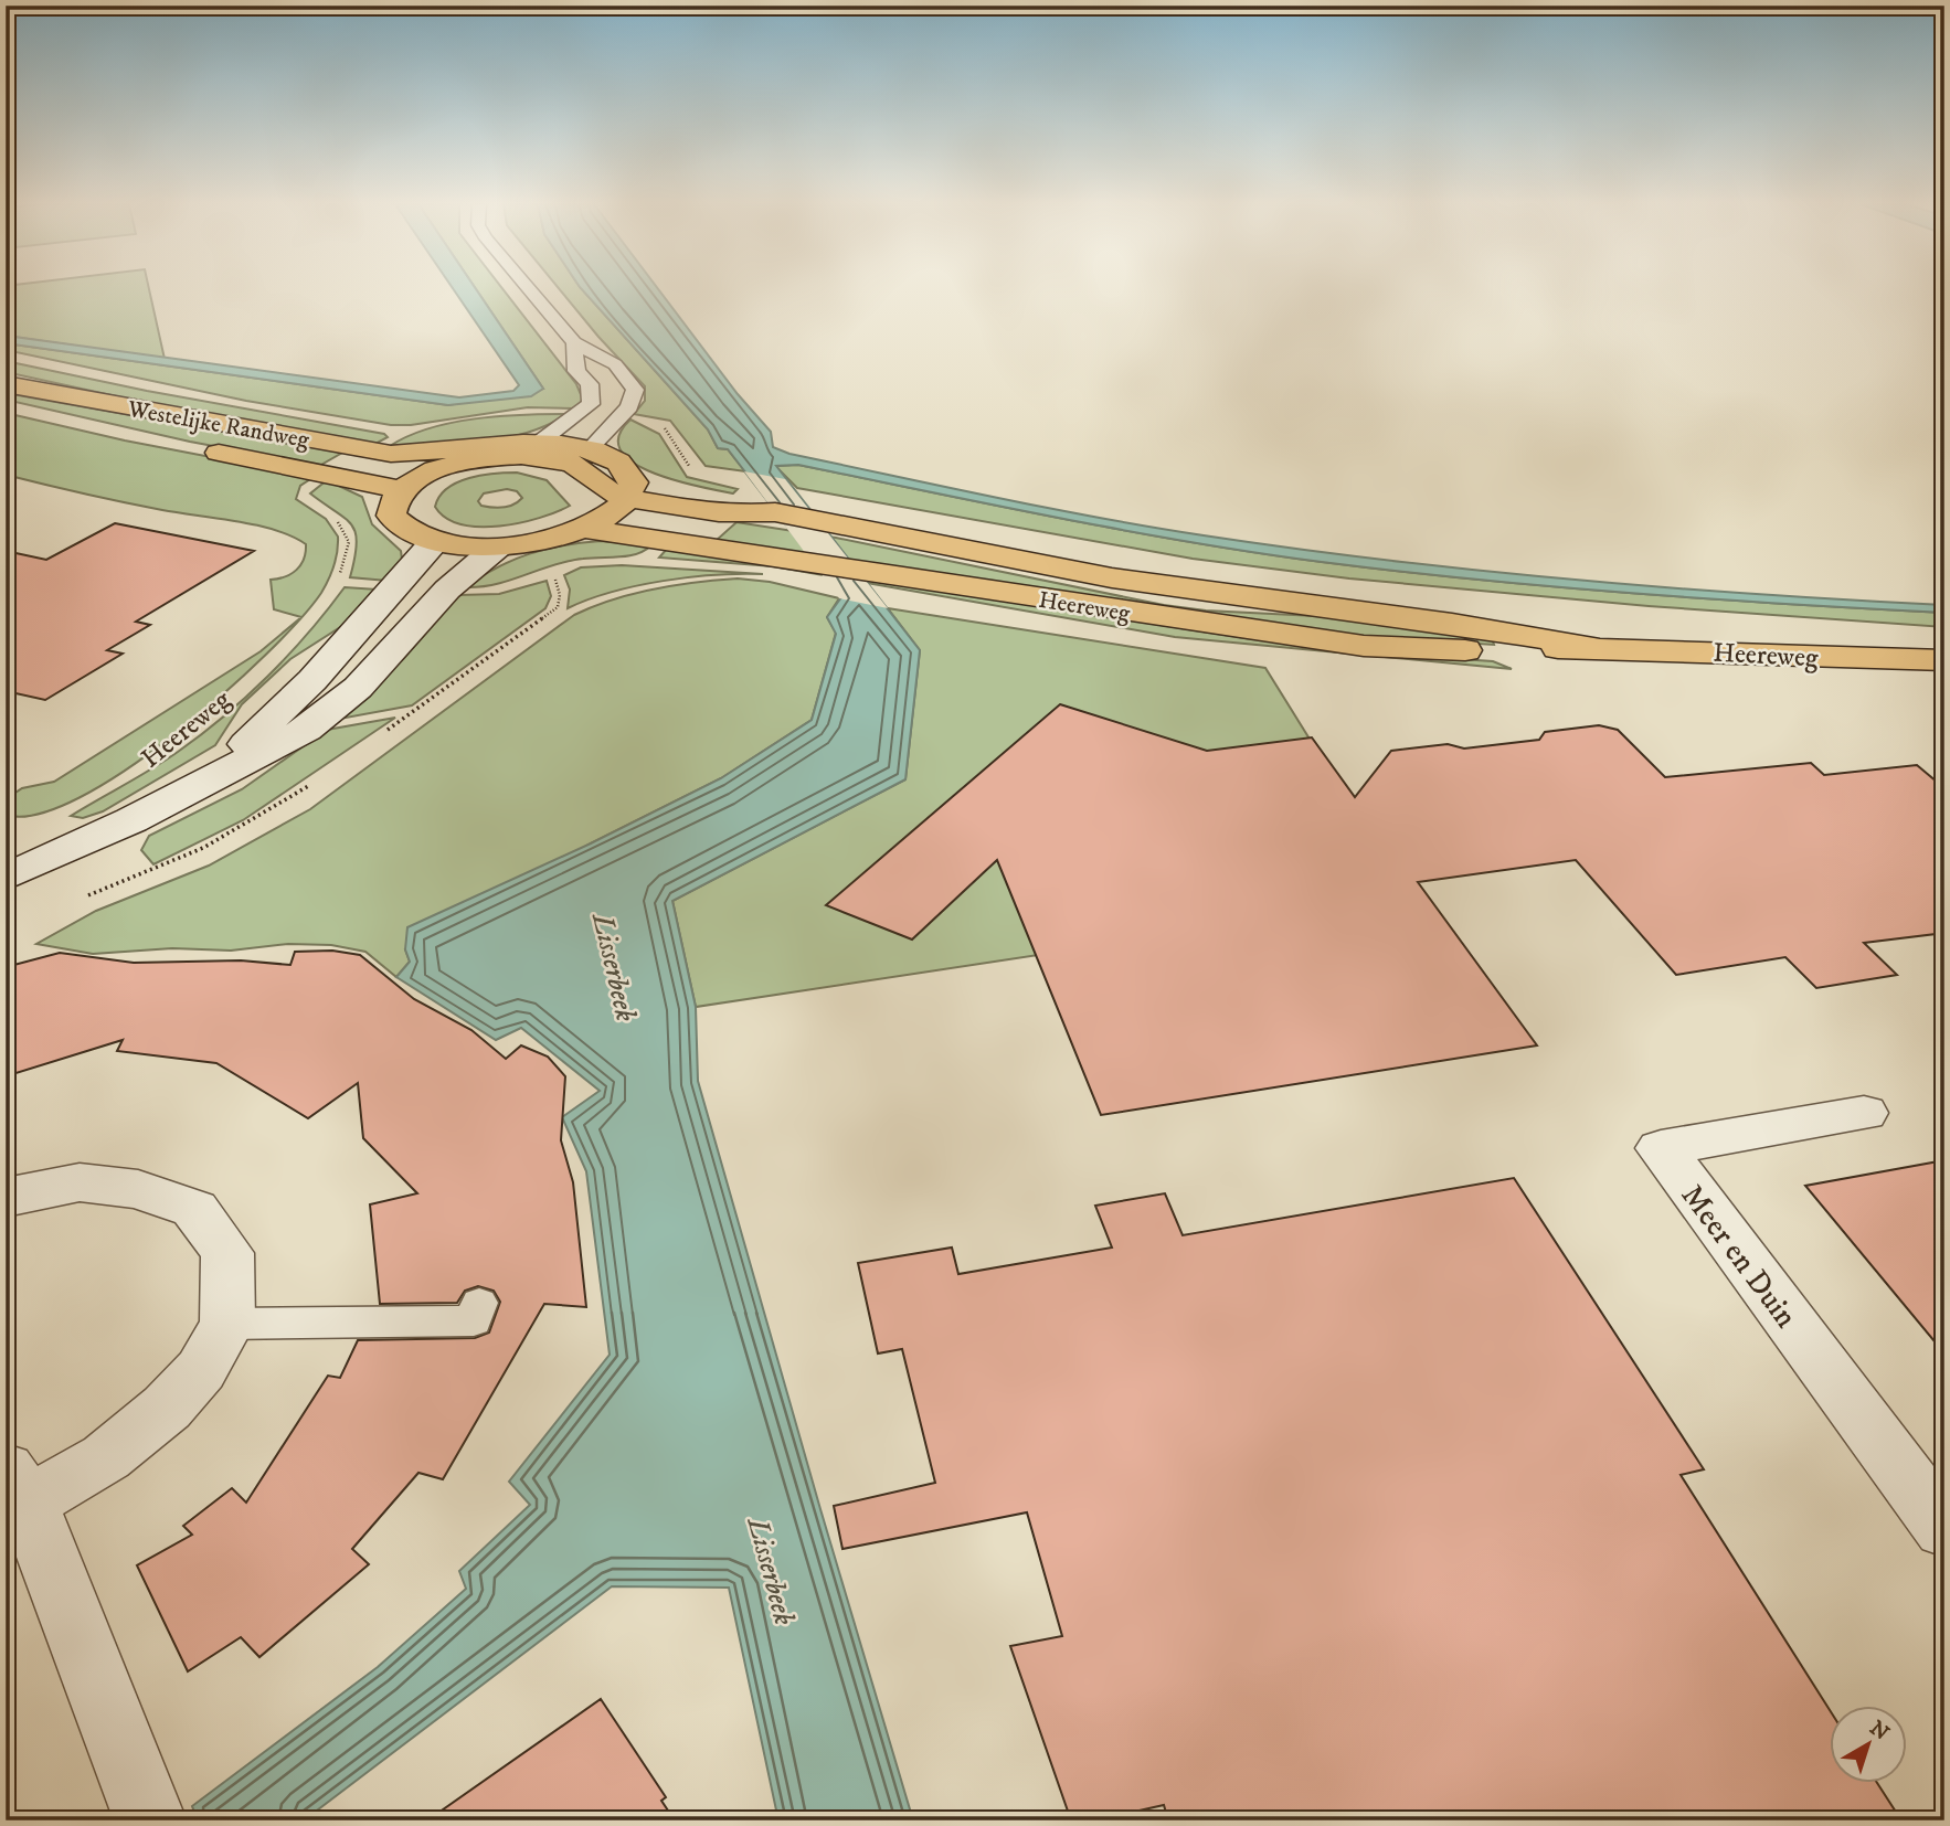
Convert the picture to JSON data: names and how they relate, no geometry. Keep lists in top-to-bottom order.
{
  "streets": {
    "main road": ["Westelijke Randweg", "Heereweg", "Meer en Duin"]
  },
  "water": ["Lisserbeek"],
  "north": "top right"
}
